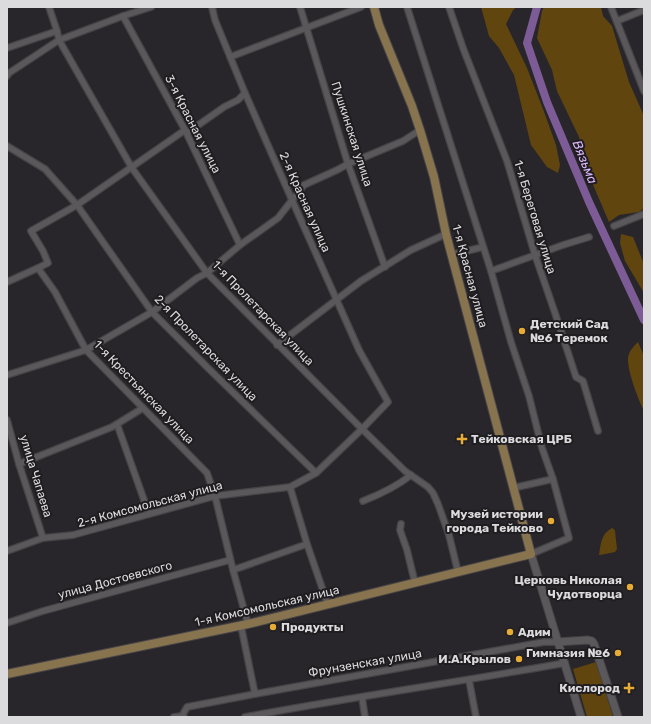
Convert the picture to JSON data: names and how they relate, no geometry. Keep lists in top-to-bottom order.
{
  "streets": {
    "main road": ["1-я Красная улица", "1-я Комсомольская улица"],
    "street": [
      "3-я Красная улица",
      "Пушкинская улица",
      "2-я Красная улица",
      "1-я Береговая улица",
      "1-я Пролетарская улица",
      "2-я Пролетарская улица",
      "1-я Крестьянская улица",
      "улица Чапаева",
      "2-я Комсомольская улица",
      "улица Достоевского",
      "Фрунзенская улица"
    ]
  },
  "crossings": [
    ["2-я Красная улица", "2-я Комсомольская улица"],
    ["1-я Красная улица", "1-я Комсомольская улица"],
    ["1-я Пролетарская улица", "2-я Комсомольская улица"],
    ["1-я Пролетарская улица", "1-я Комсомольская улица"],
    ["2-я Пролетарская улица", "2-я Комсомольская улица"],
    ["1-я Крестьянская улица", "2-я Комсомольская улица"],
    ["1-я Крестьянская улица", "улица Достоевского"],
    ["1-я Крестьянская улица", "1-я Комсомольская улица"],
    ["1-я Крестьянская улица", "Фрунзенская улица"],
    ["улица Чапаева", "2-я Комсомольская улица"]
  ],
  "water": ["Вязьма"],
  "places": {
    "other": [
      "Детский Сад №6 Теремок",
      "Музей истории города Тейково",
      "Церковь Николая Чудотворца",
      "Продукты",
      "Адим",
      "Гимназия №6",
      "И.А.Крылов"
    ],
    "health": ["Тейковская ЦРБ", "Кислород"]
  }
}
